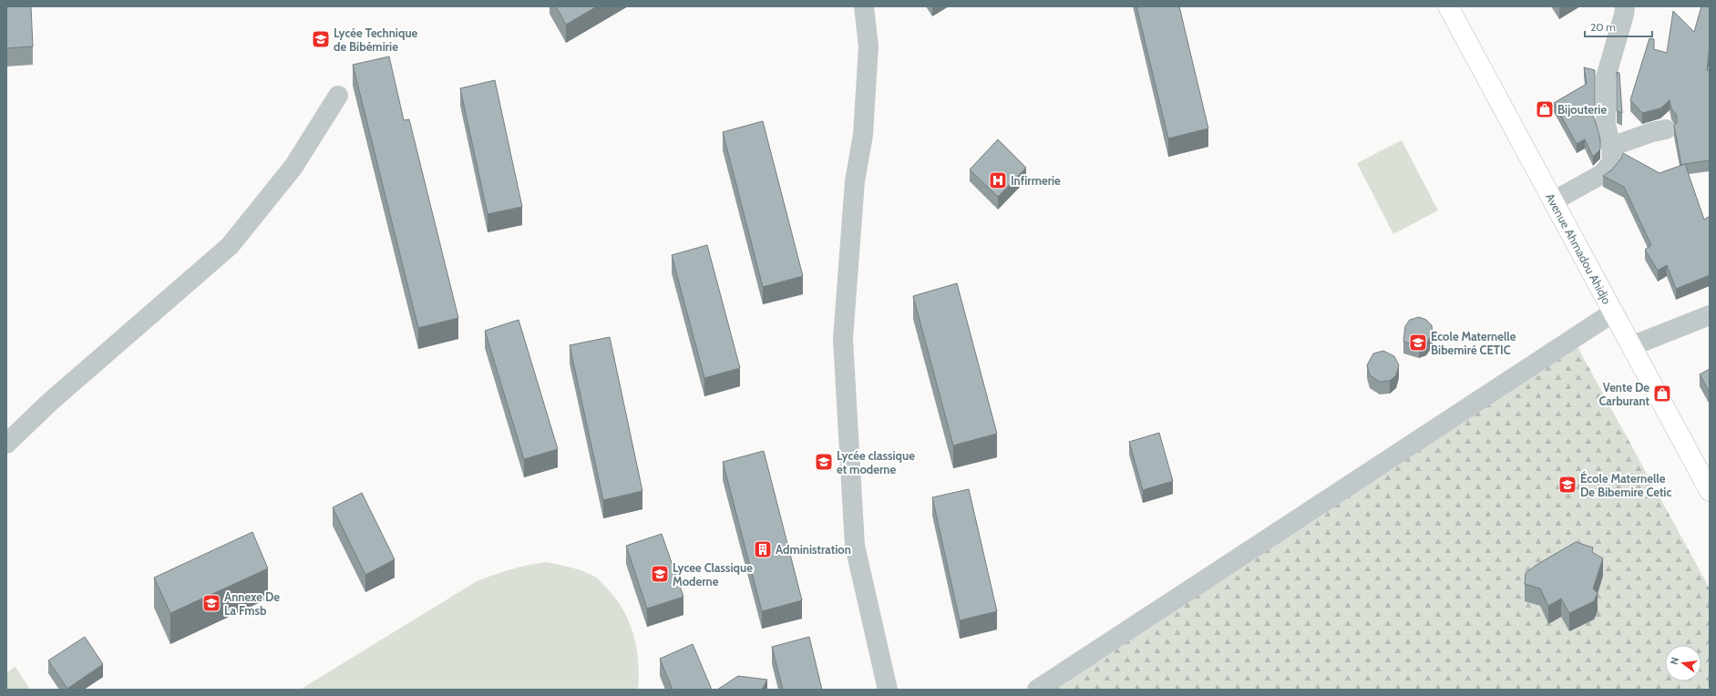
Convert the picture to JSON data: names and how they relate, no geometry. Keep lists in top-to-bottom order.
{
  "streets": {
    "main road": ["Avenue Ahmadou Ahidjo"]
  },
  "places": {
    "school or university": [
      "Lycée Technique de Bibémirie",
      "Ecole Maternelle Bibemiré CETIC",
      "Lycée classique et moderne",
      "École Maternelle De Bibemire Cetic",
      "Lycee Classique Moderne",
      "Annexe De La Fmsb"
    ],
    "shop": ["Bijouterie", "Vente De Carburant"],
    "hospital": ["Infirmerie"],
    "building": ["Administration"]
  },
  "scale_bar": "20 m",
  "north": "left"
}
